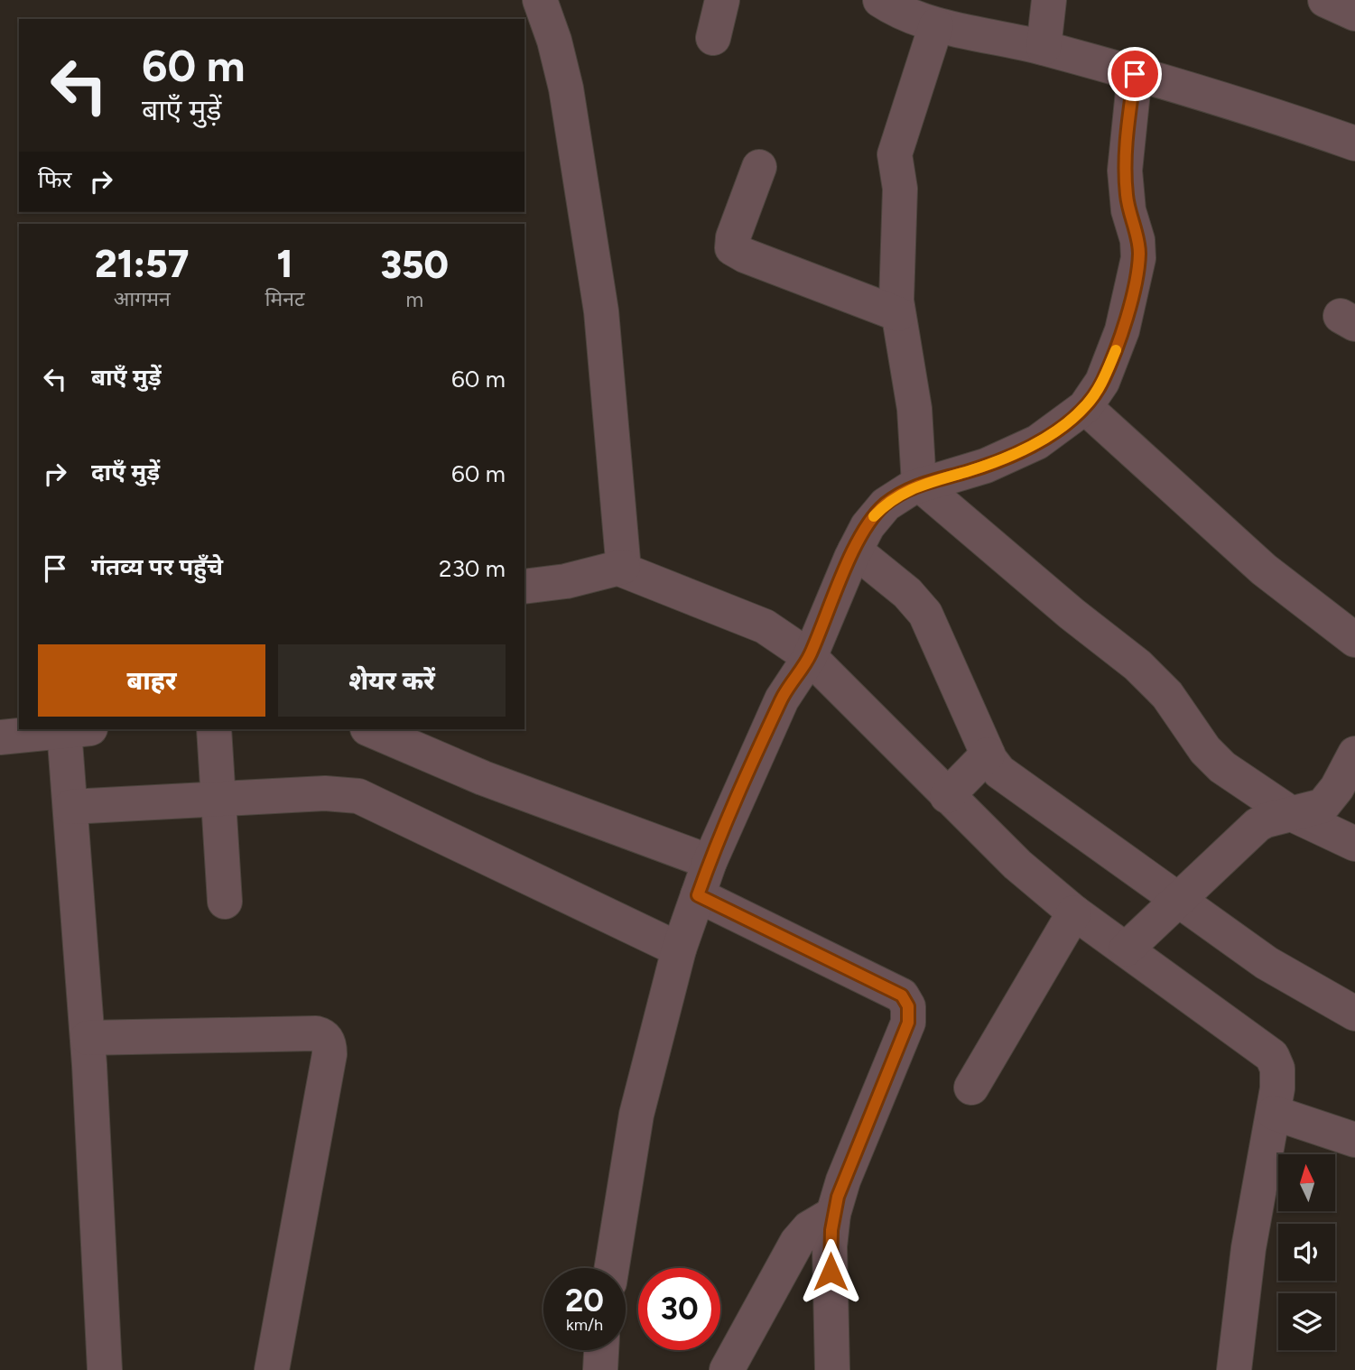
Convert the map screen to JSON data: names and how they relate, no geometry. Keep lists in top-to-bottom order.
{
  "north": "top",
  "page": {
    "turn": ["60 m", "बाएँ मुड़ें"],
    "then": "फिर",
    "eta": [
      "21:57",
      "आगमन",
      "1",
      "मिनट",
      "350",
      "m"
    ],
    "list": [
      {
        "name": "बाएँ मुड़ें",
        "value": "60 m"
      },
      {
        "name": "दाएँ मुड़ें",
        "value": "60 m"
      },
      {
        "name": "गंतव्य पर पहुँचे",
        "value": "230 m"
      }
    ],
    "buttons": ["बाहर", "शेयर करें"],
    "speed": "20 km/h",
    "limit": "30"
  }
}
